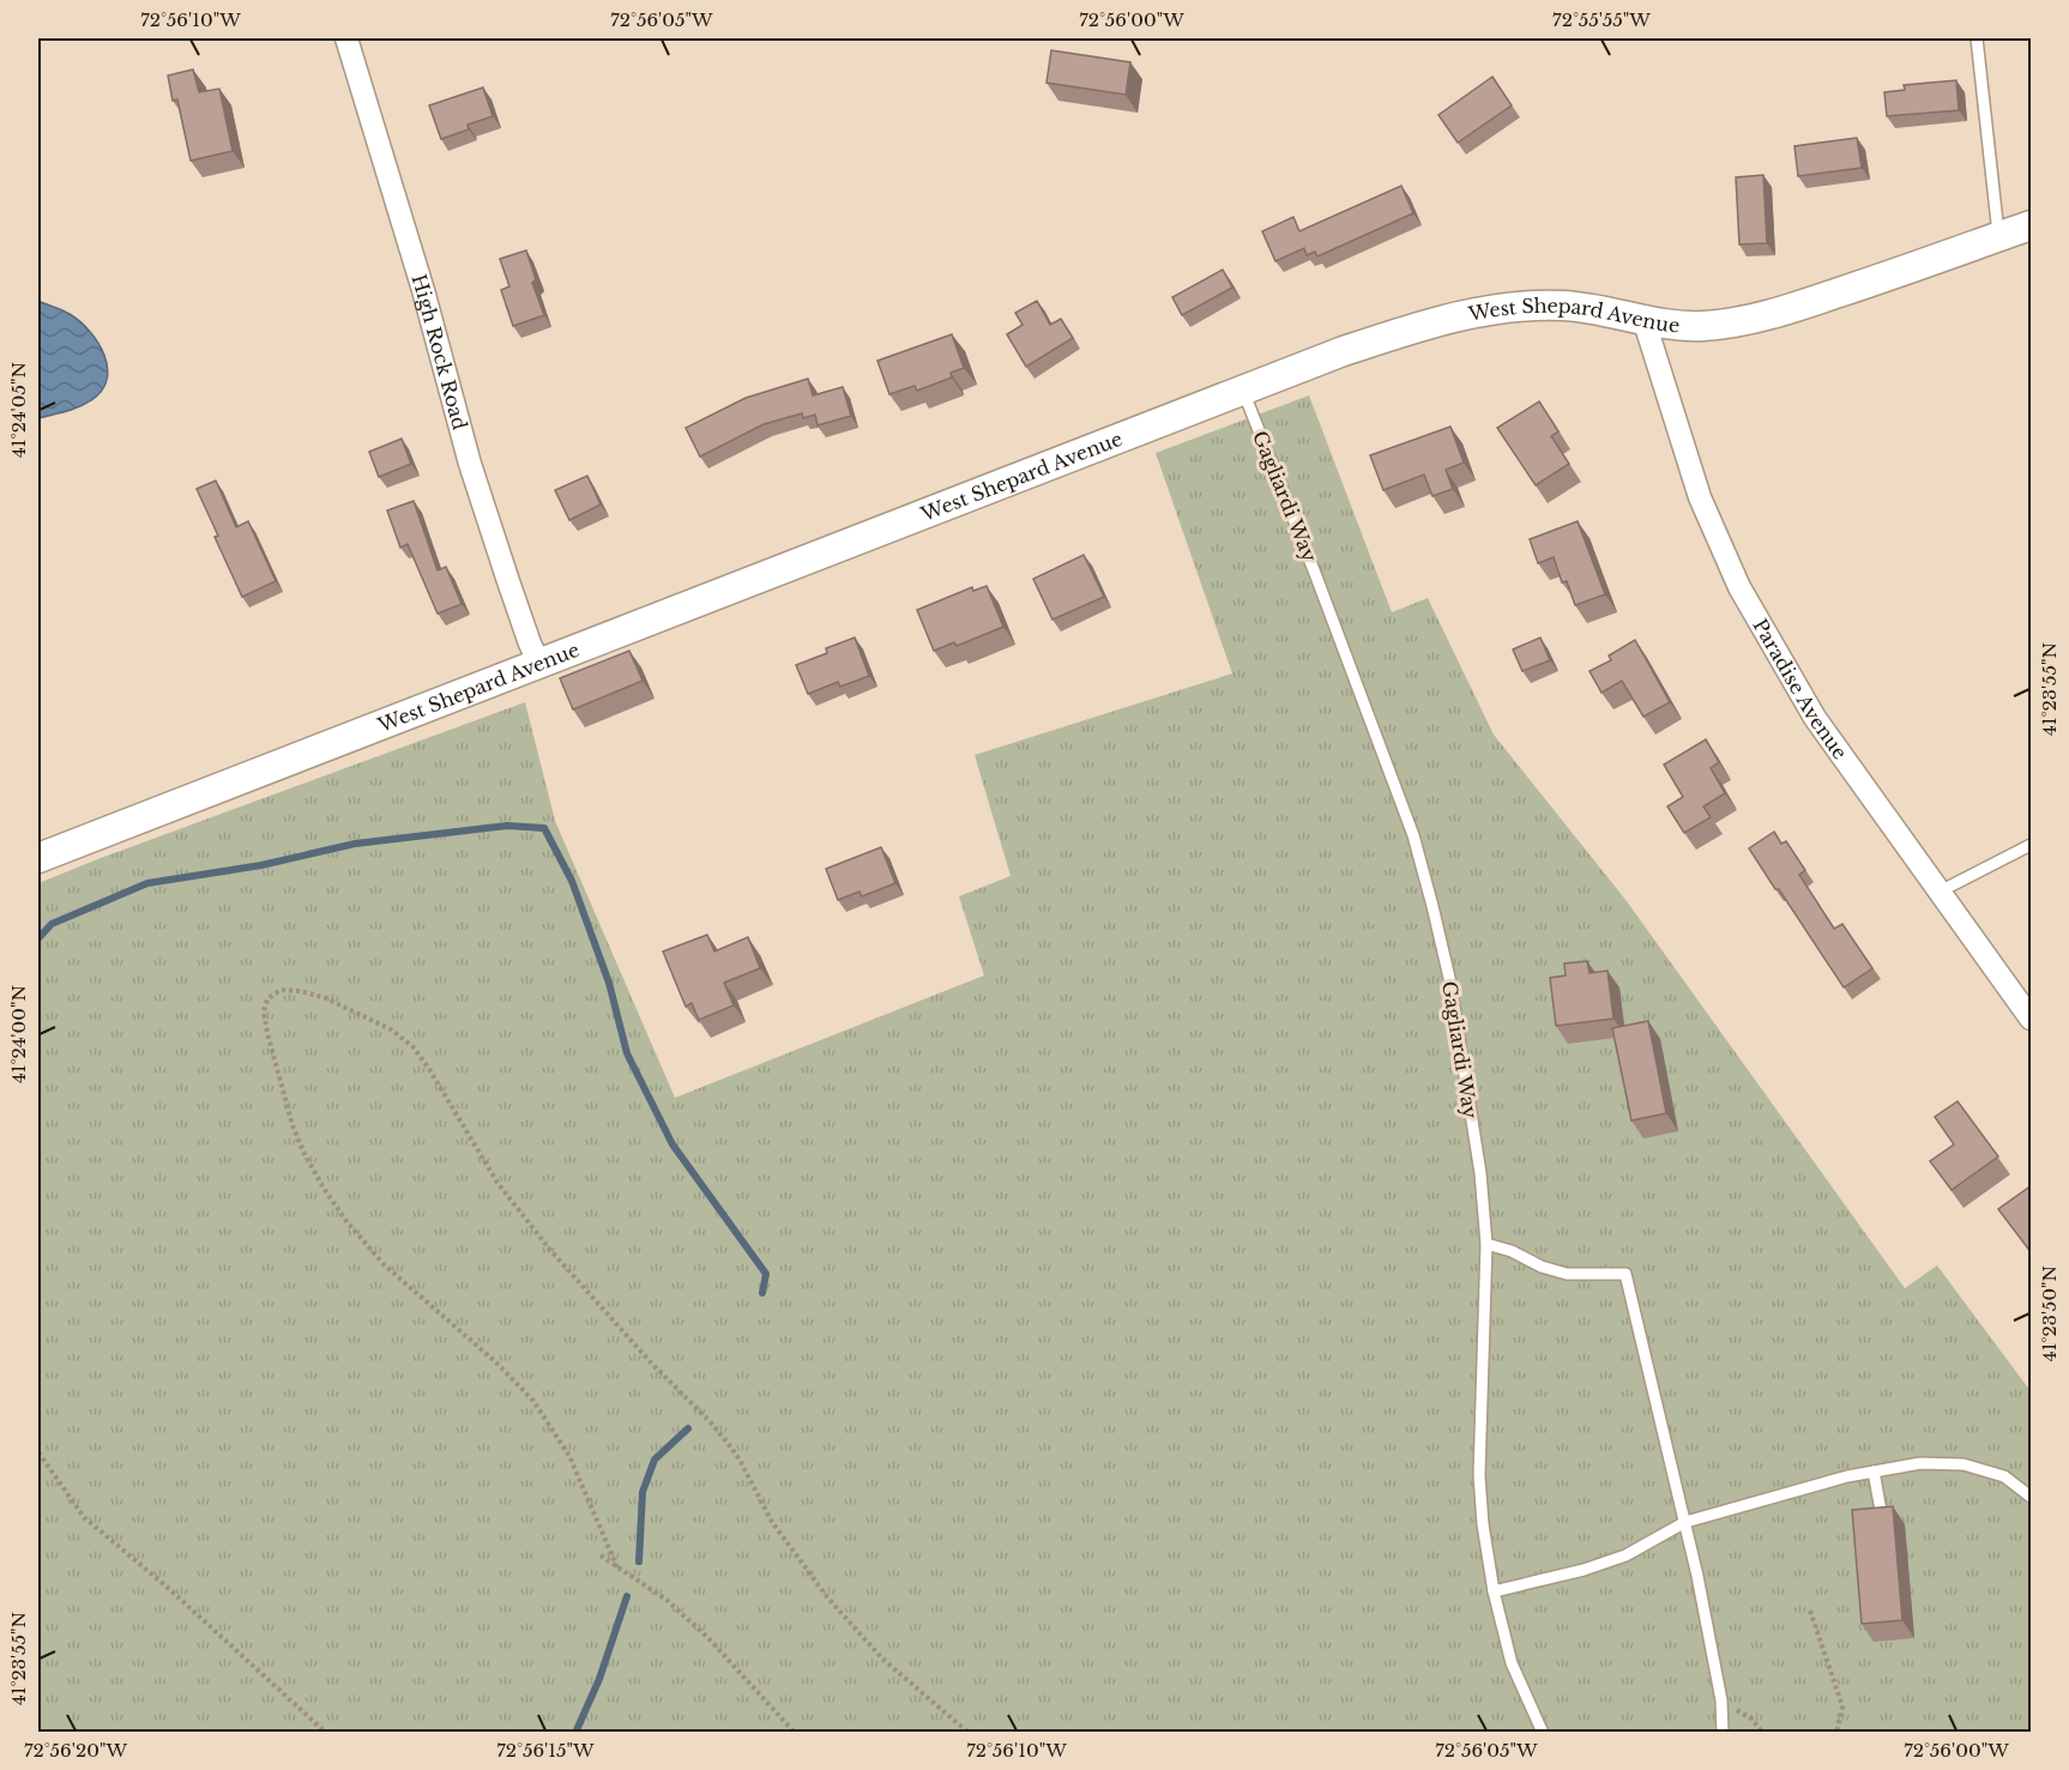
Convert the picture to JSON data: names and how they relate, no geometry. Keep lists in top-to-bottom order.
{
  "streets": {
    "street": ["West Shepard Avenue", "High Rock Road", "Paradise Avenue"],
    "lane": ["Gagliardi Way"]
  },
  "crossings": [
    ["West Shepard Avenue", "High Rock Road"],
    ["West Shepard Avenue", "Gagliardi Way"],
    ["West Shepard Avenue", "Paradise Avenue"]
  ],
  "coordinates": [
    "72°56'10\"W",
    "72°56'05\"W",
    "72°56'00\"W",
    "72°55'55\"W",
    "41°24'05\"N",
    "41°23'55\"N",
    "41°24'00\"N",
    "41°23'50\"N",
    "72°56'20\"W",
    "72°56'15\"W"
  ]
}
